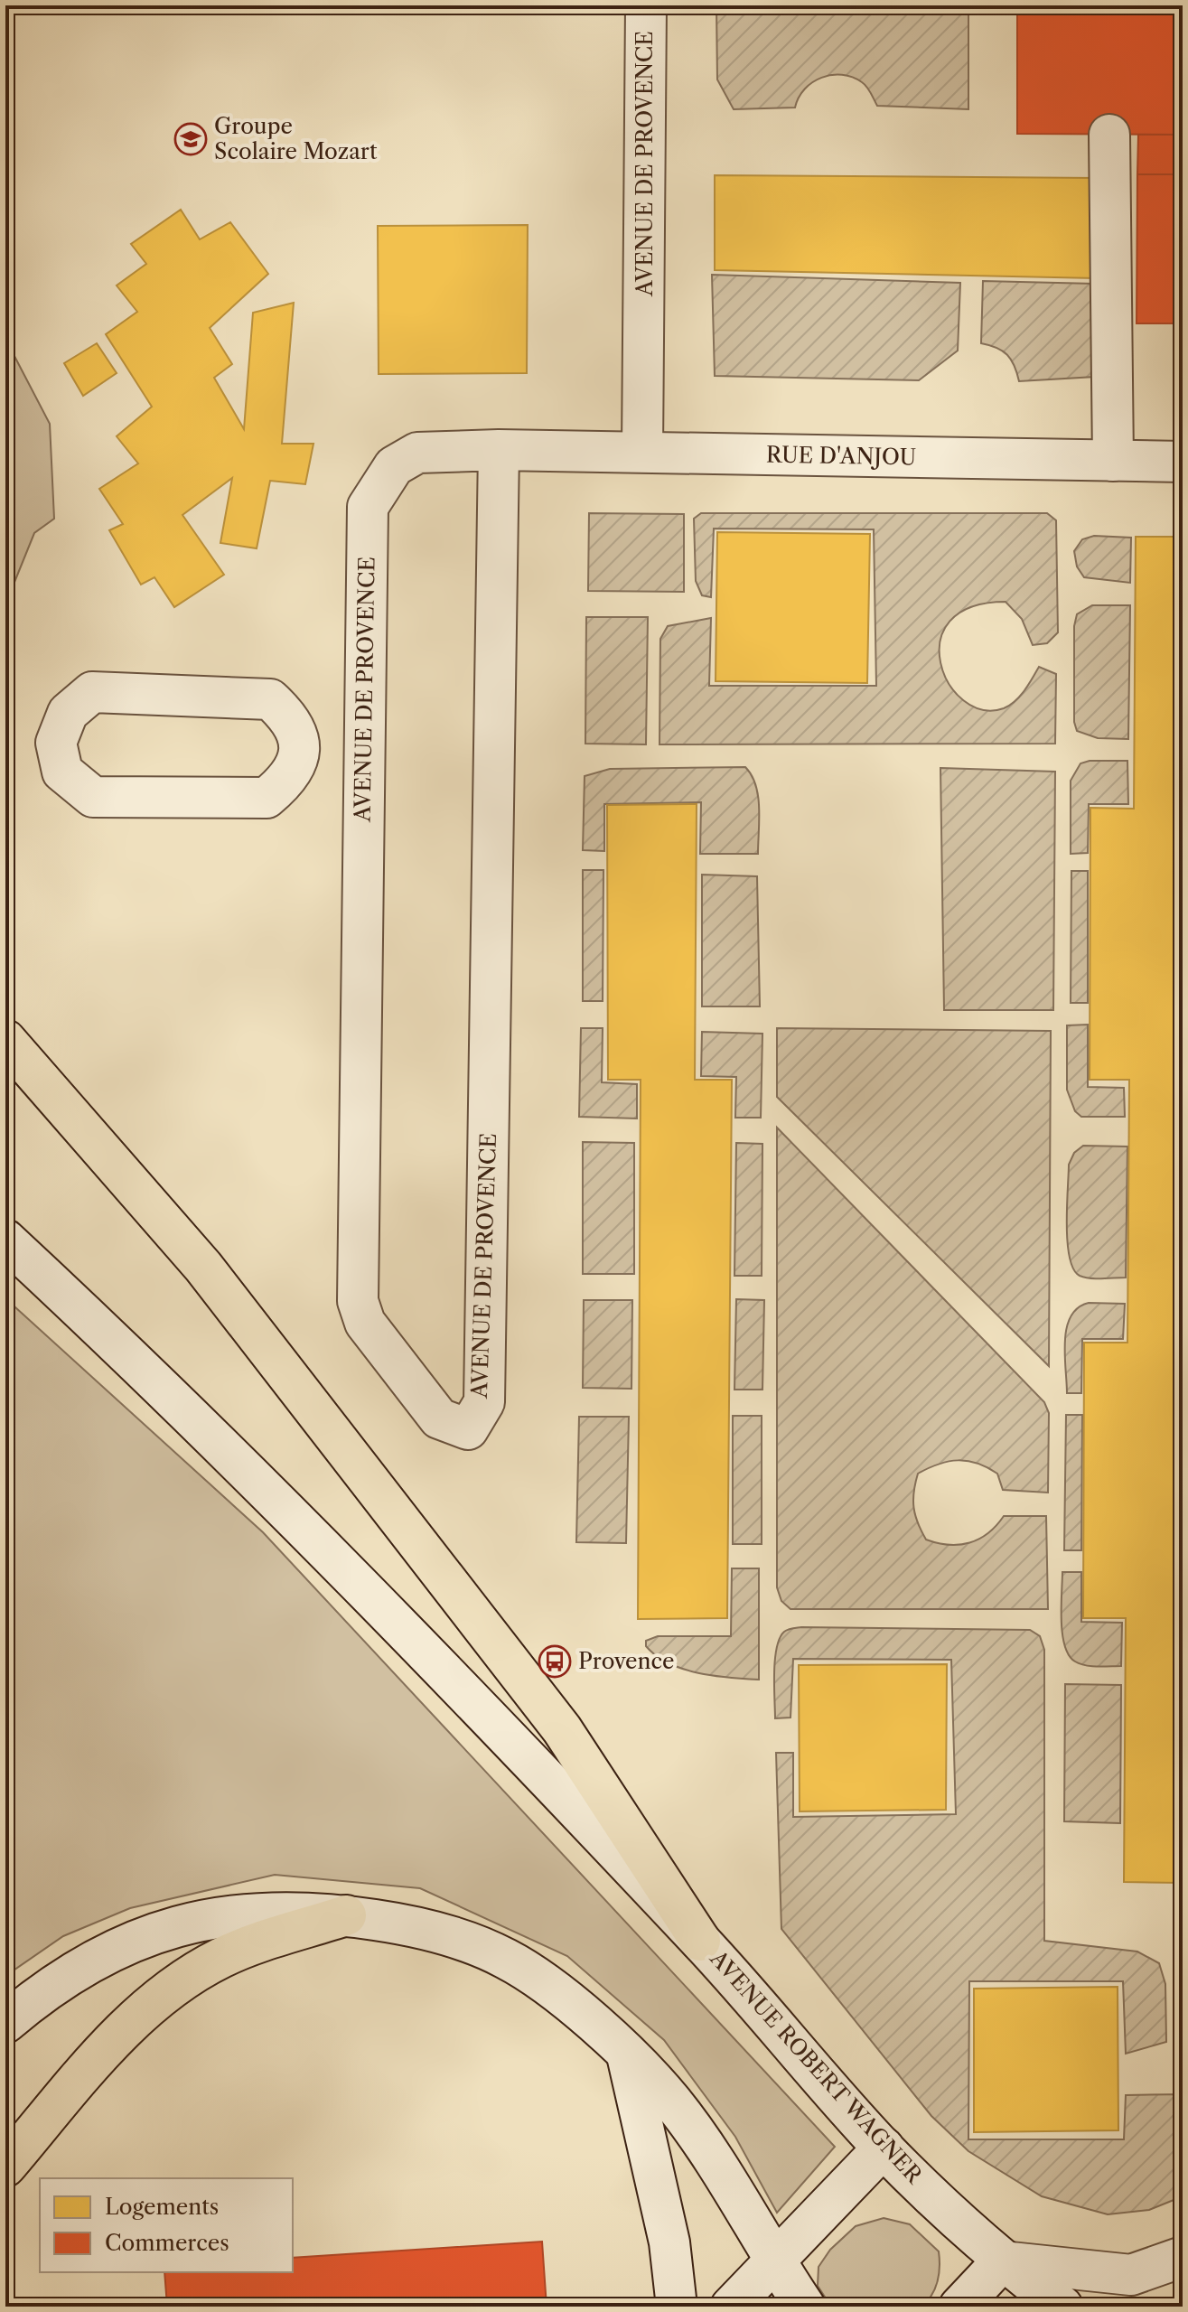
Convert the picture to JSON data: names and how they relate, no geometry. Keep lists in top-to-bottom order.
{
  "streets": {
    "street": ["AVENUE DE PROVENCE", "RUE D'ANJOU", "AVENUE ROBERT WAGNER"]
  },
  "crossings": [
    ["AVENUE DE PROVENCE", "RUE D'ANJOU"]
  ],
  "places": {
    "school or university": ["Groupe Scolaire Mozart"],
    "bus stop": ["Provence"]
  },
  "legend": ["Logements", "Commerces"]
}
